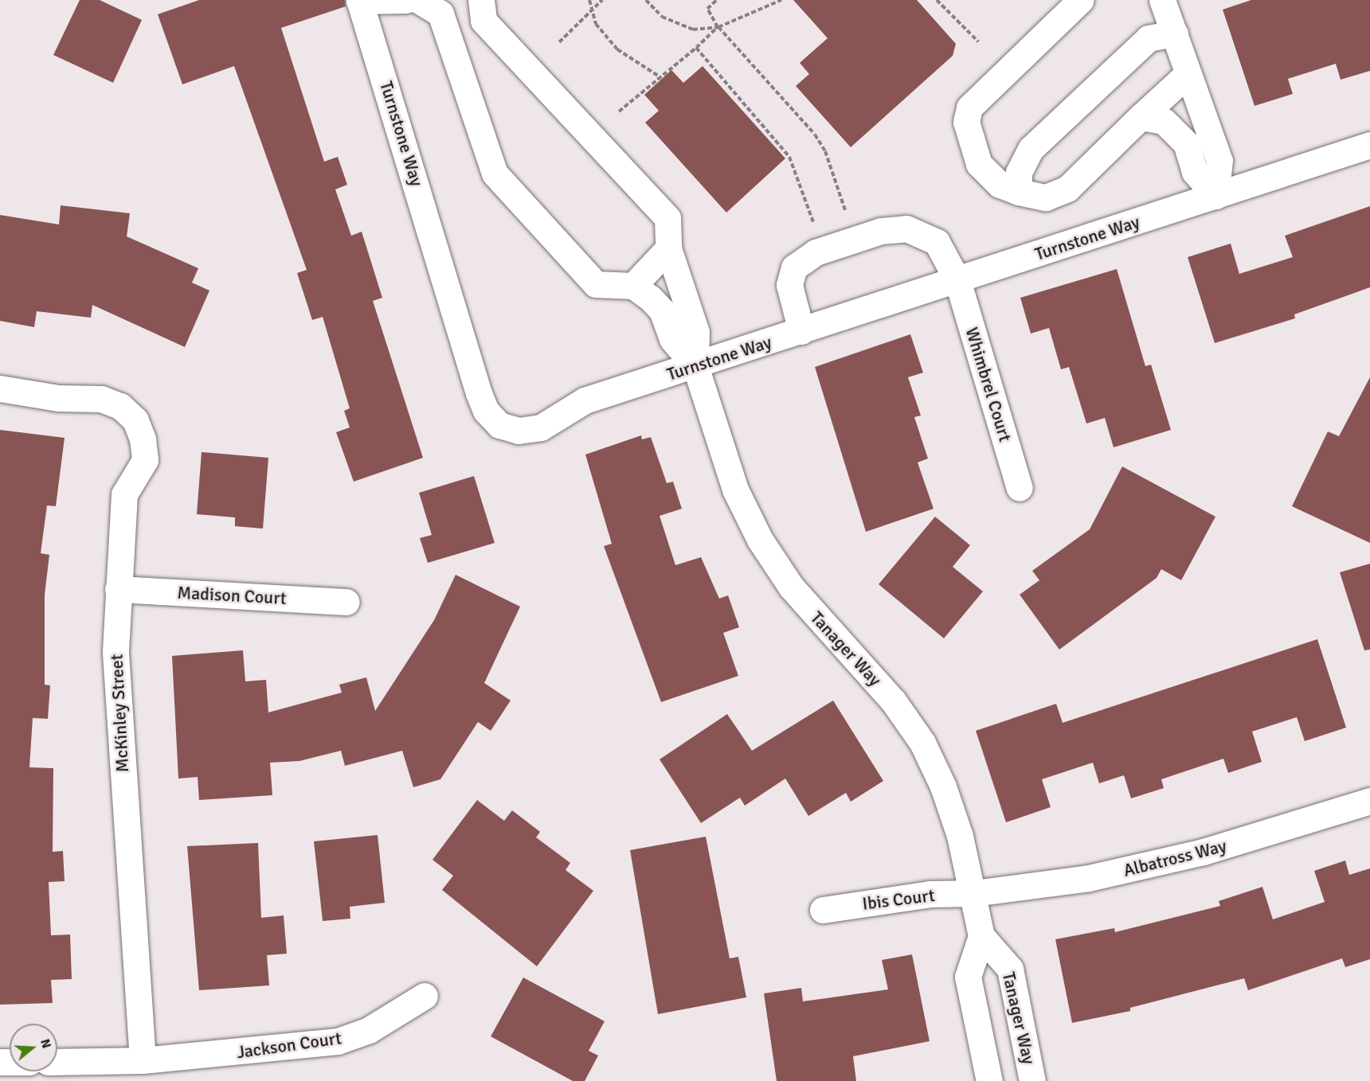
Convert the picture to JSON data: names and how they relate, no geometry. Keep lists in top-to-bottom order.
{
  "streets": {
    "street": [
      "Turnstone Way",
      "Whimbrel Court",
      "Madison Court",
      "Tanager Way",
      "McKinley Street",
      "Albatross Way",
      "Ibis Court",
      "Jackson Court"
    ]
  },
  "crossings": [
    ["Turnstone Way", "Whimbrel Court"],
    ["Turnstone Way", "Tanager Way"],
    ["Madison Court", "McKinley Street"],
    ["Tanager Way", "Albatross Way"],
    ["Tanager Way", "Ibis Court"],
    ["McKinley Street", "Jackson Court"],
    ["Albatross Way", "Ibis Court"]
  ],
  "north": "right"
}
